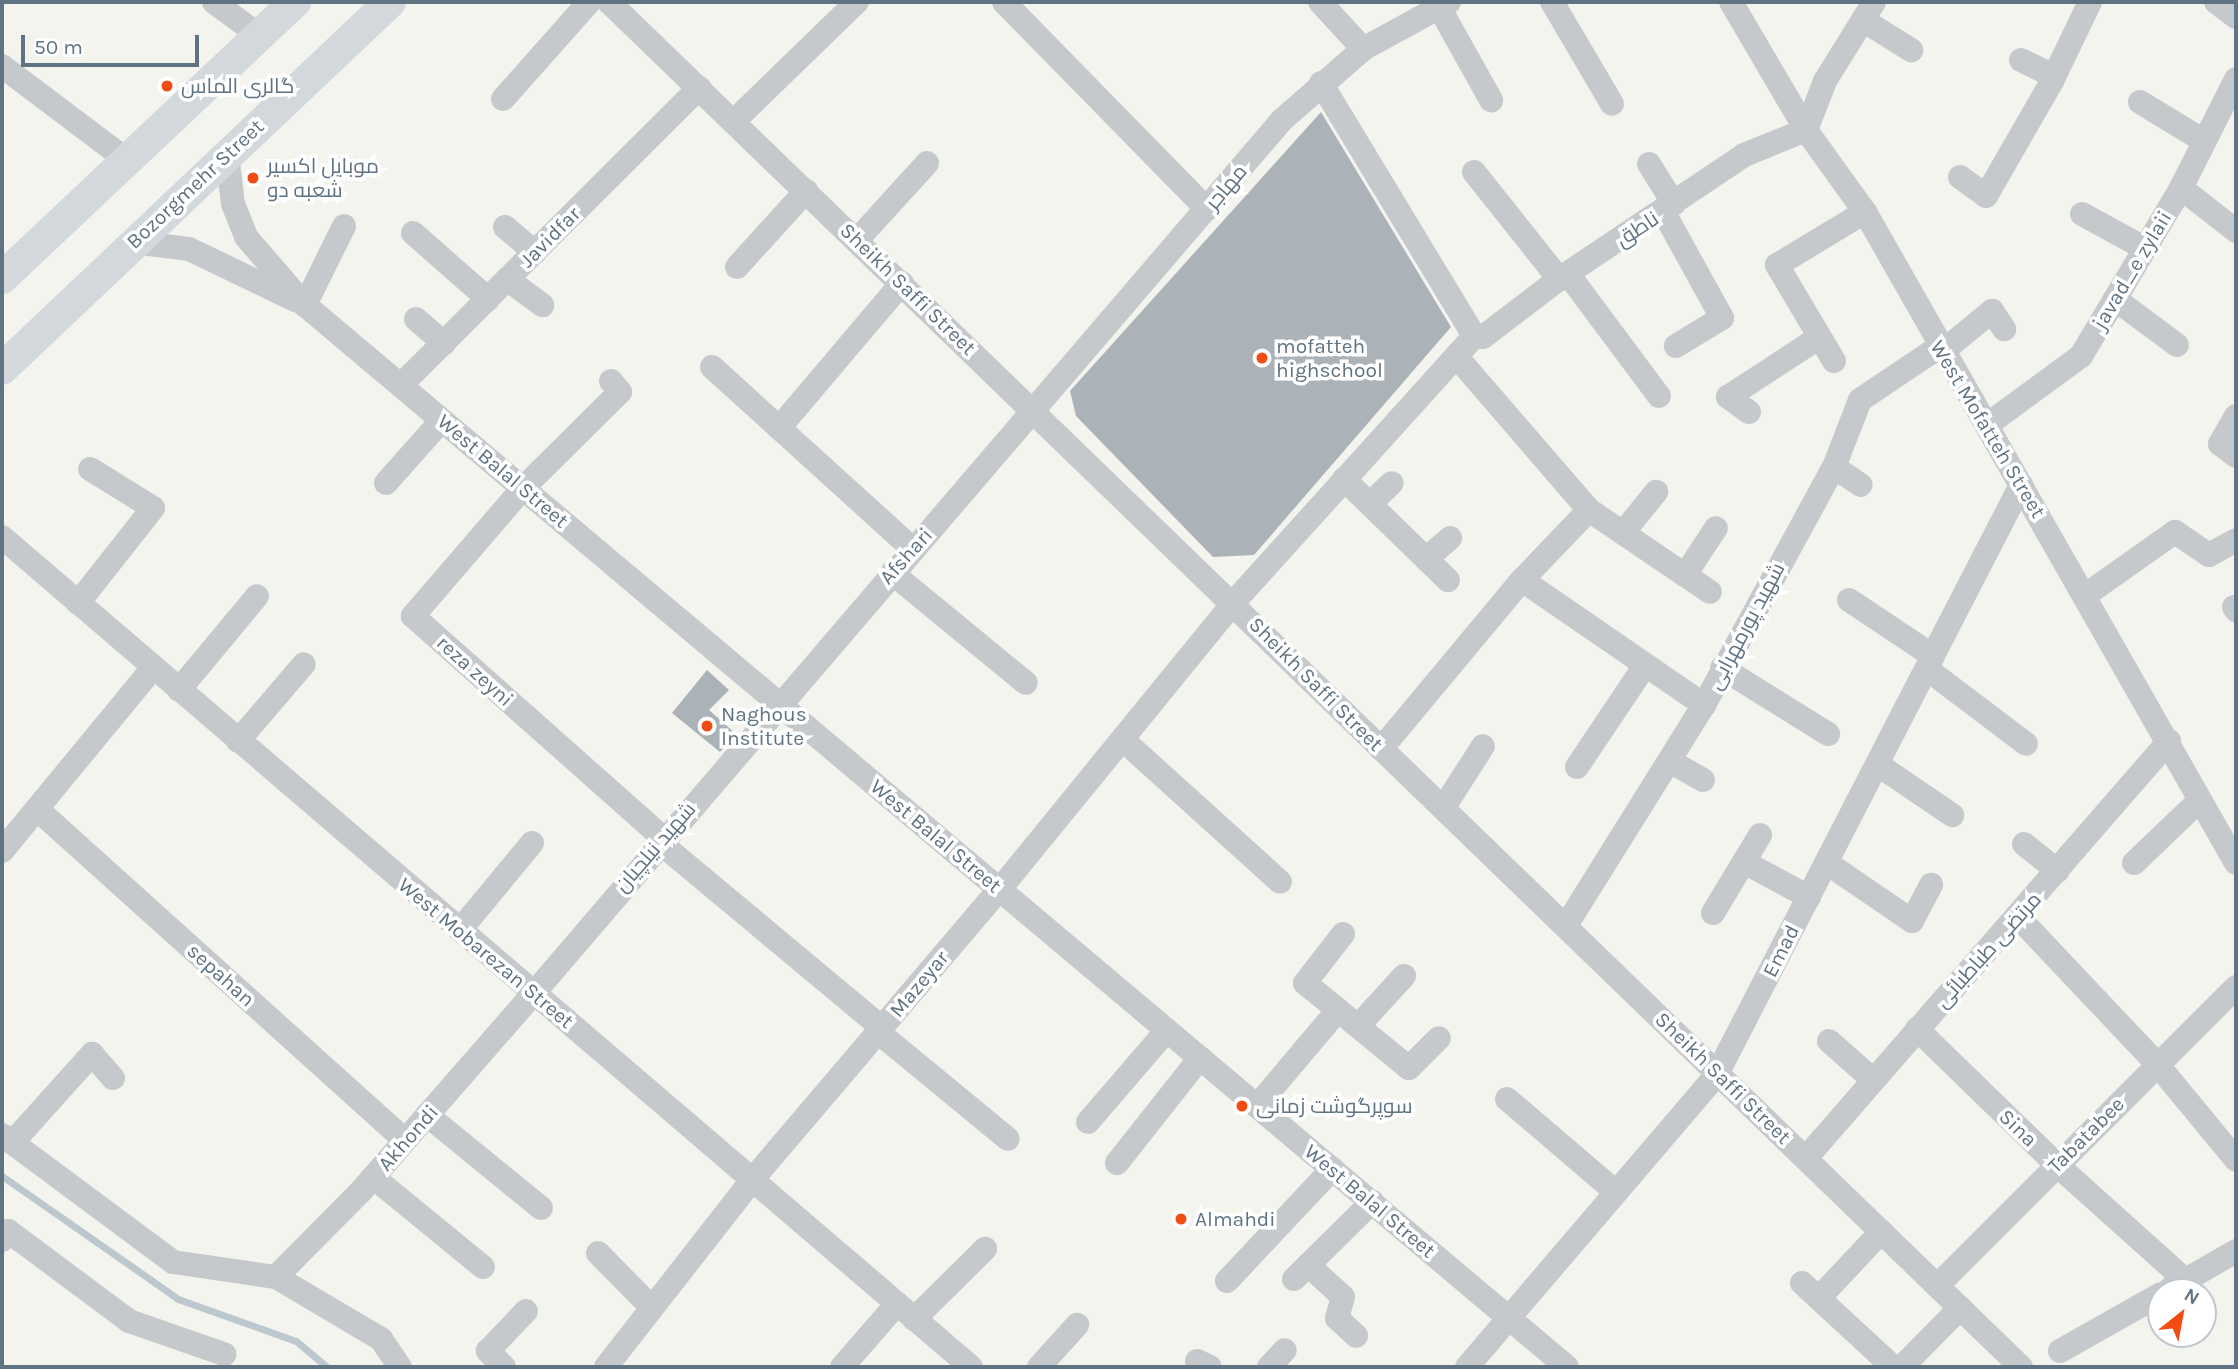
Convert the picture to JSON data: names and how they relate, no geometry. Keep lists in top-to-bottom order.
{
  "streets": {
    "main road": ["Bozorgmehr Street"],
    "street": [
      "مهاجر",
      "ناطق",
      "Javidfar",
      "javad_e zylaii",
      "Sheikh Saffi Street",
      "West Mofatteh Street",
      "West Balal Street",
      "Afshari",
      "شهید پورمهرابی",
      "reza zeyni",
      "شهید نیلچیان",
      "مرتضی طباطبائی",
      "Emad",
      "West Mobarezan Street",
      "sepahan",
      "Mazeyar",
      "Sina",
      "Tabatabee",
      "Akhondi"
    ]
  },
  "crossings": [
    ["مهاجر", "Sheikh Saffi Street"],
    ["مهاجر", "Afshari"],
    ["ناطق", "West Mofatteh Street"],
    ["ناطق", "Mazeyar"],
    ["Javidfar", "Sheikh Saffi Street"],
    ["Javidfar", "West Balal Street"],
    ["javad_e zylaii", "West Mofatteh Street"],
    ["Sheikh Saffi Street", "Afshari"],
    ["Sheikh Saffi Street", "شهید پورمهرابی"],
    ["Sheikh Saffi Street", "مرتضی طباطبائی"],
    ["Sheikh Saffi Street", "Emad"],
    ["Sheikh Saffi Street", "Mazeyar"],
    ["Sheikh Saffi Street", "Tabatabee"],
    ["West Mofatteh Street", "شهید پورمهرابی"],
    ["West Mofatteh Street", "مرتضی طباطبائی"],
    ["West Mofatteh Street", "Emad"],
    ["West Balal Street", "Afshari"],
    ["West Balal Street", "reza zeyni"],
    ["West Balal Street", "شهید نیلچیان"],
    ["West Balal Street", "Emad"],
    ["West Balal Street", "Mazeyar"],
    ["Afshari", "شهید نیلچیان"],
    ["reza zeyni", "شهید نیلچیان"],
    ["شهید نیلچیان", "West Mobarezan Street"],
    ["شهید نیلچیان", "Akhondi"],
    ["مرتضی طباطبائی", "Sina"],
    ["West Mobarezan Street", "Mazeyar"],
    ["West Mobarezan Street", "Akhondi"],
    ["sepahan", "Akhondi"],
    ["Sina", "Tabatabee"]
  ],
  "places": [
    "گالری الماس",
    "موبایل اکسیر شعبه دو",
    "mofatteh highschool",
    "Naghous Institute",
    "سوپرگوشت زمانی",
    "Almahdi"
  ],
  "scale_bar": "50 m",
  "north": "top right"
}
